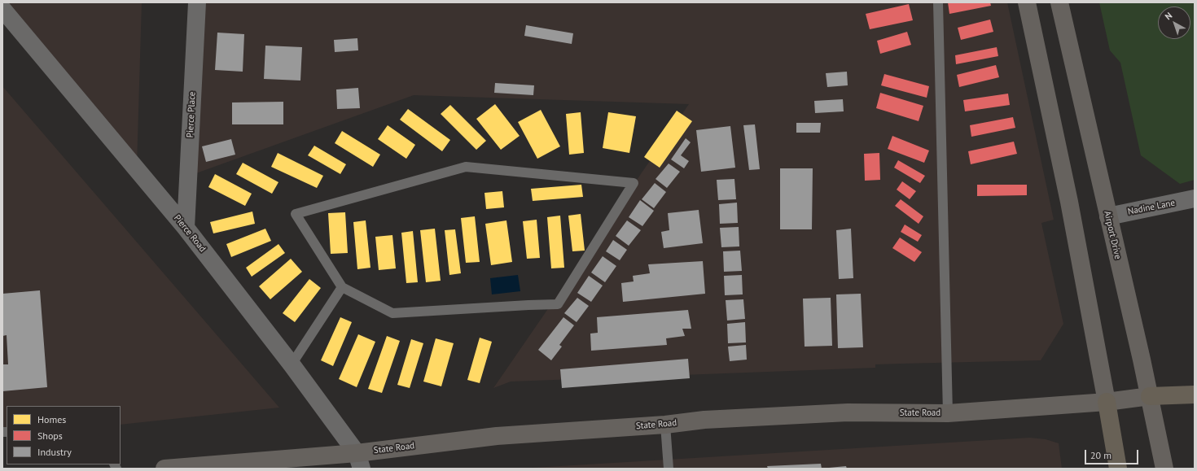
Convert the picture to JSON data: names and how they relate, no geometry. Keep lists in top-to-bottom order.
{
  "streets": {
    "street": [
      "Pierce Place",
      "Nadine Lane",
      "Pierce Road",
      "Airport Drive",
      "State Road"
    ]
  },
  "crossings": [
    ["Pierce Place", "Pierce Road"],
    ["Nadine Lane", "Airport Drive"],
    ["Pierce Road", "State Road"],
    ["Airport Drive", "State Road"]
  ],
  "legend": ["Homes", "Shops", "Industry"],
  "scale_bar": "20 m",
  "north": "top left"
}
